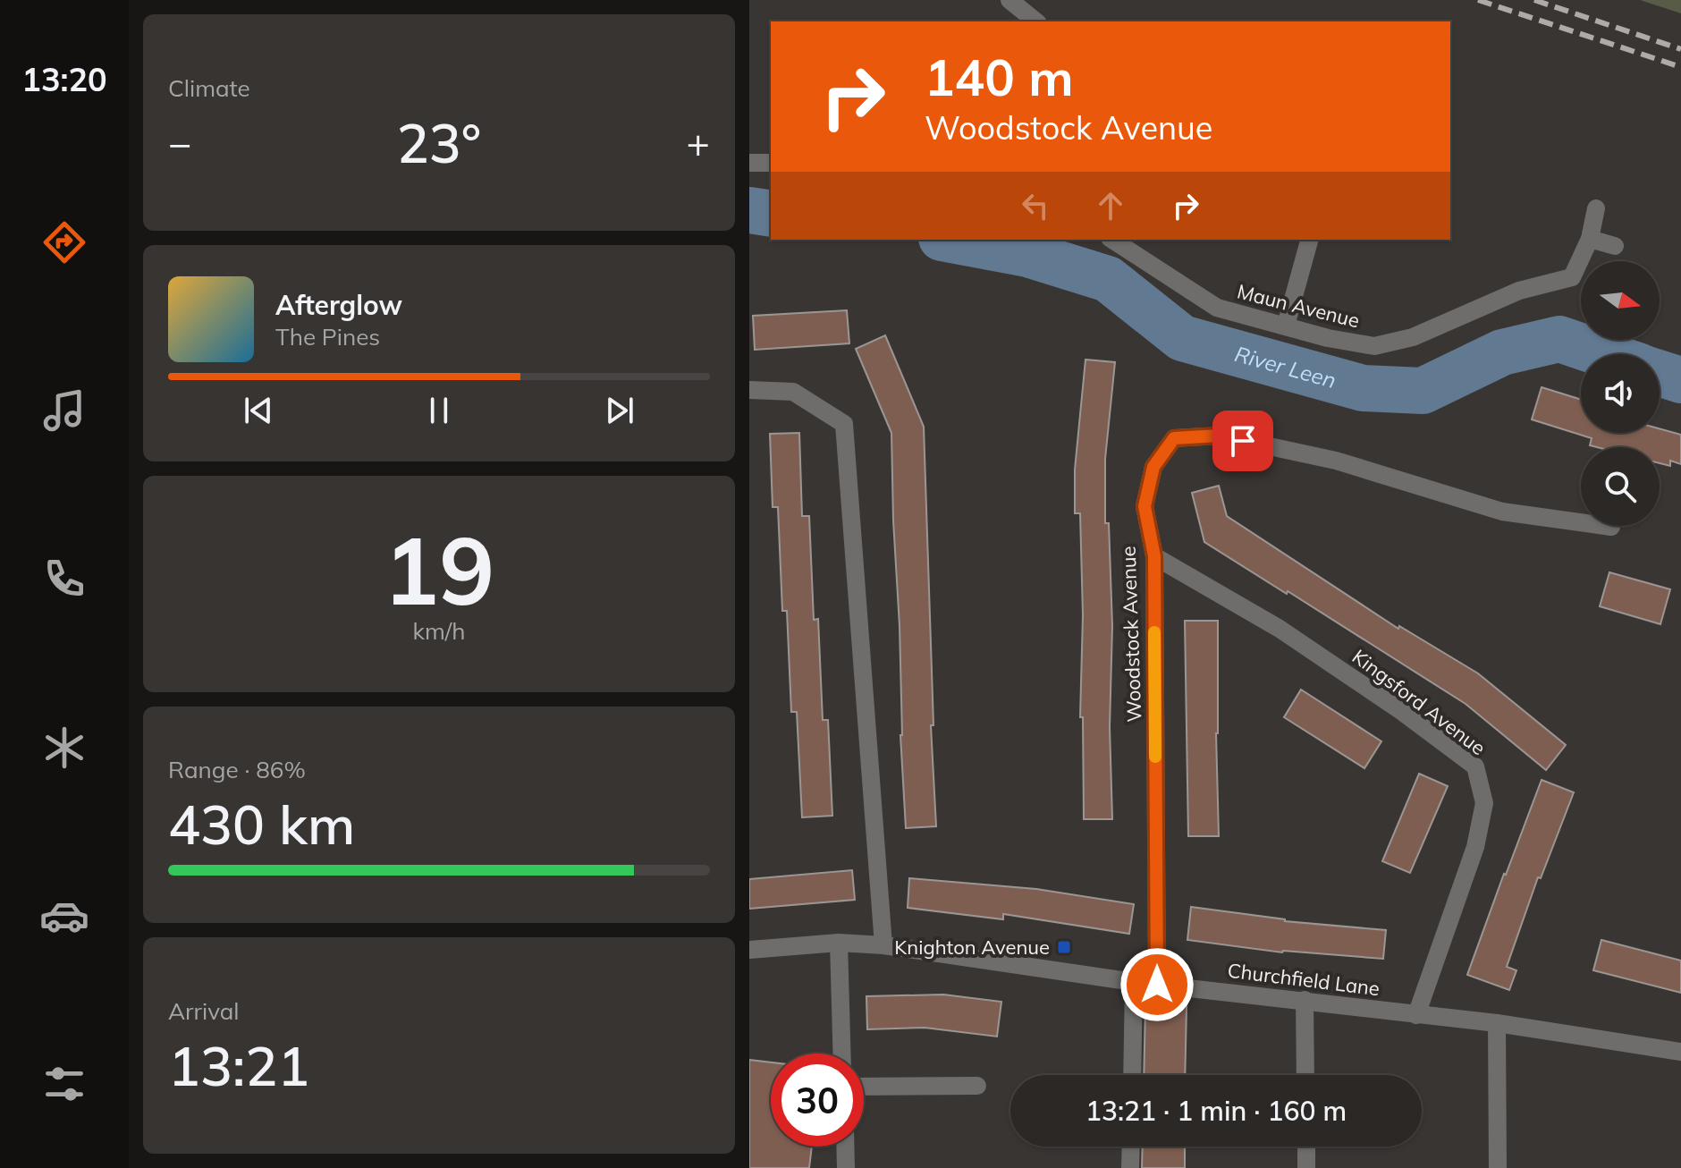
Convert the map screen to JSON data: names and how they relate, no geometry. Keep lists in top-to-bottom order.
{
  "streets": {
    "street": [
      "Maun Avenue",
      "Woodstock Avenue",
      "Kingsford Avenue",
      "Churchfield Lane"
    ]
  },
  "crossings": [
    ["Woodstock Avenue", "Kingsford Avenue"],
    ["Woodstock Avenue", "Churchfield Lane"],
    ["Kingsford Avenue", "Churchfield Lane"]
  ],
  "water": ["River Leen"],
  "places": {
    "transit": ["Knighton Avenue"]
  },
  "north": "right",
  "page": {
    "tabs": "13:20",
    "tile": [
      "Climate",
      ["19", "km/h"],
      ["Range · 86%", "430 km"],
      ["Arrival", "13:21"]
    ],
    "turn": ["140 m", "Woodstock Avenue"],
    "heat": ["−", "23°", "+"],
    "song": ["Afterglow", "The Pines"],
    "limit": "30",
    "trip": "13:21 · 1 min · 160 m"
  }
}
